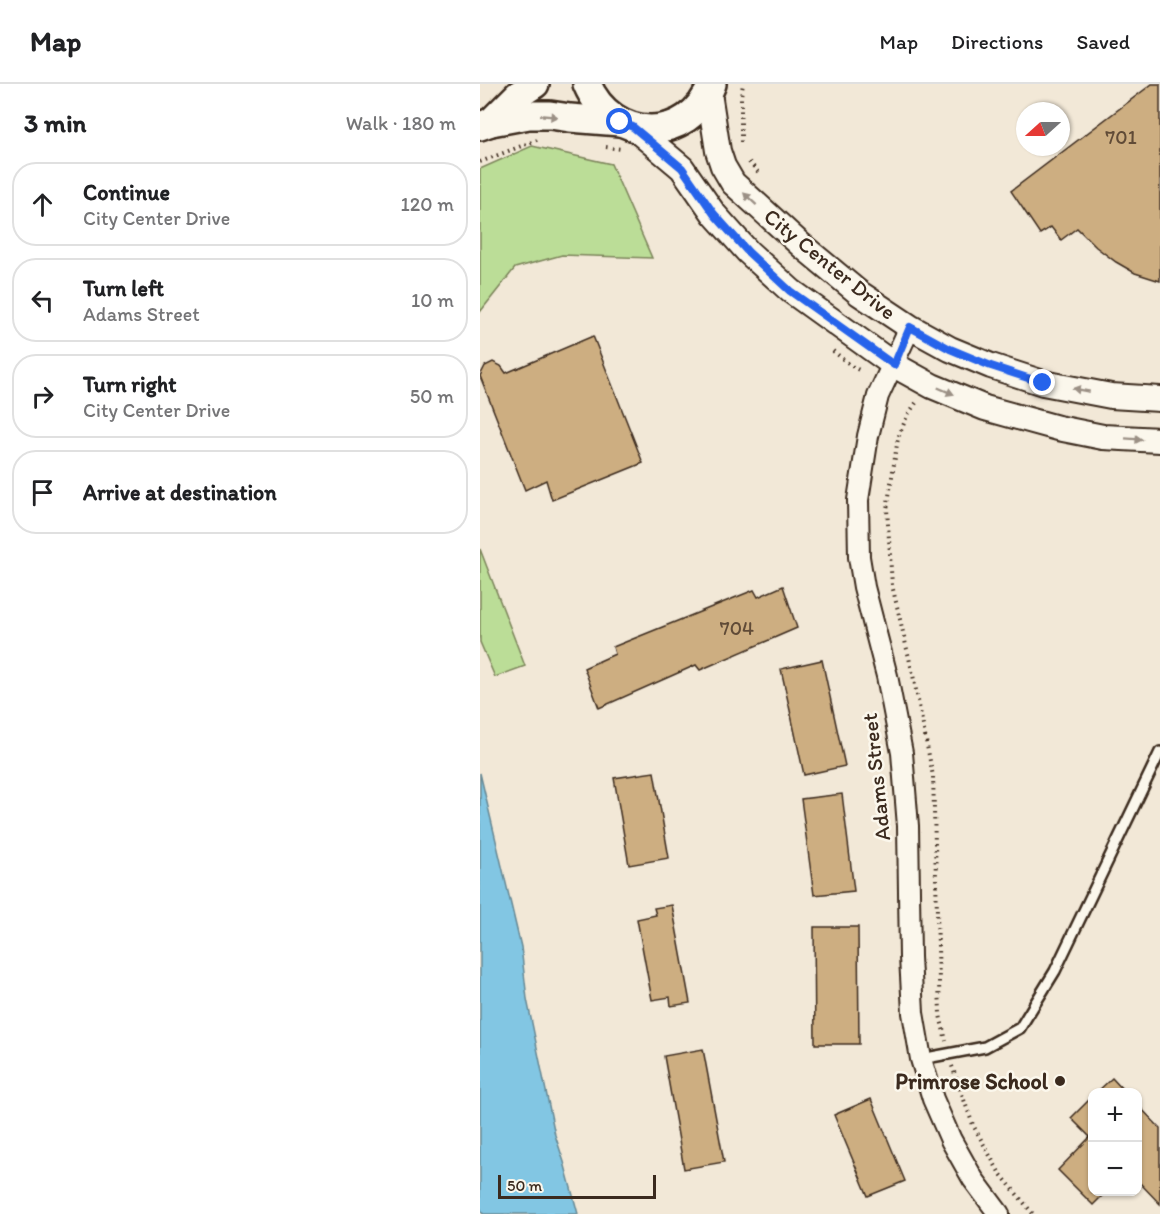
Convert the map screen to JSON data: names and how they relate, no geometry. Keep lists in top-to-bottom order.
{
  "streets": {
    "street": ["City Center Drive", "Adams Street"]
  },
  "crossings": [
    ["City Center Drive", "Adams Street"]
  ],
  "places": ["Primrose School"],
  "house_numbers": ["701", "704"],
  "scale_bar": "50 m",
  "north": "left",
  "page": {
    "header": "Map",
    "nav": ["Map", "Directions", "Saved"],
    "heading": ["3 min", "Walk · 180 m"],
    "list": [
      ["Continue", "City Center Drive", "120 m"],
      ["Turn left", "Adams Street", "10 m"],
      ["Turn right", "City Center Drive", "50 m"],
      "Arrive at destination"
    ],
    "map_buttons": ["+", "−"],
    "scale": "50 m"
  }
}
